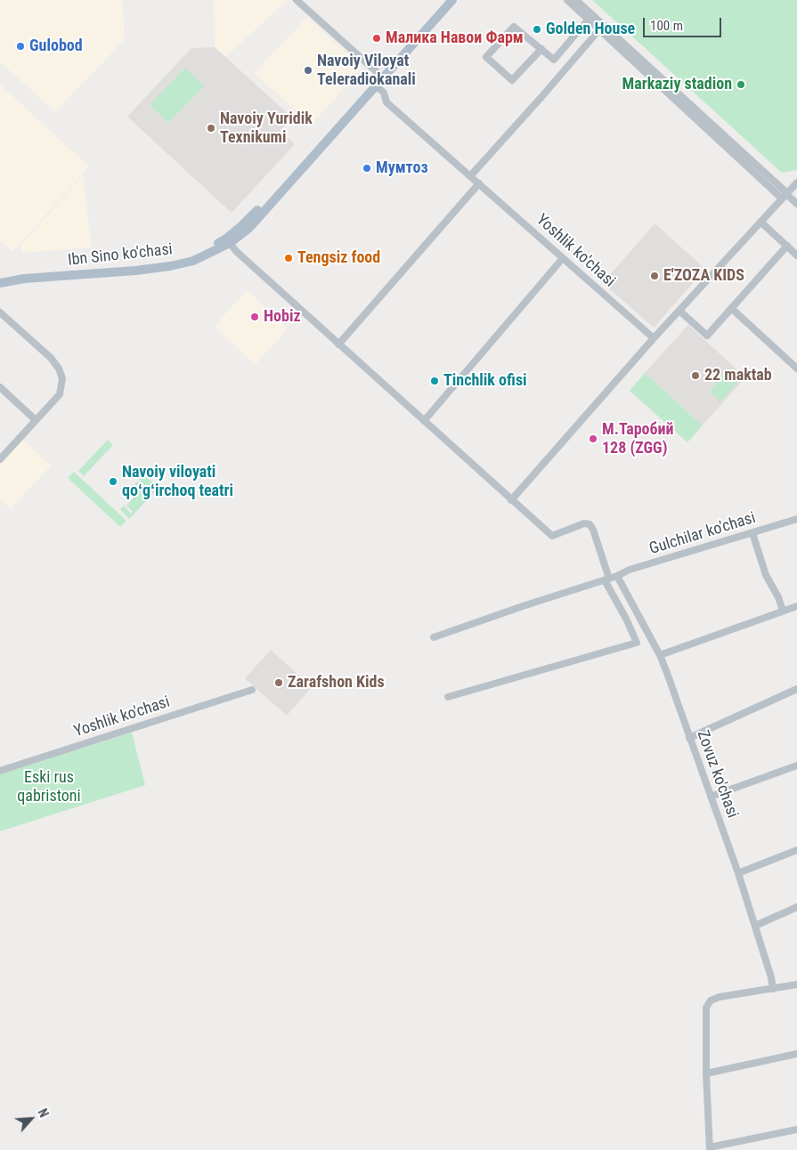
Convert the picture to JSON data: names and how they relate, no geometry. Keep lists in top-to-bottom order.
{
  "streets": {
    "main road": ["Ibn Sino ko'chasi"],
    "street": ["Yoshlik ko'chasi", "Gulchilar ko'chasi", "Zovuz ko'chasi"]
  },
  "crossings": [
    ["Gulchilar ko'chasi", "Zovuz ko'chasi"]
  ],
  "parks": ["Eski rus qabristoni"],
  "places": [
    "Golden House",
    "Малика Навои Фарм",
    "Gulobod",
    "Navoiy Viloyat Teleradiokanali",
    "Markaziy stadion",
    "Navoiy Yuridik Texnikumi",
    "Мумтоз",
    "Tengsiz food",
    "E'ZOZA KIDS",
    "Hobiz",
    "22 maktab",
    "Tinchlik ofisi",
    "М.Таробий 128 (ZGG)",
    "Navoiy viloyati qoʻgʻirchoq teatri",
    "Zarafshon Kids"
  ],
  "scale_bar": "100 m",
  "north": "top right"
}
